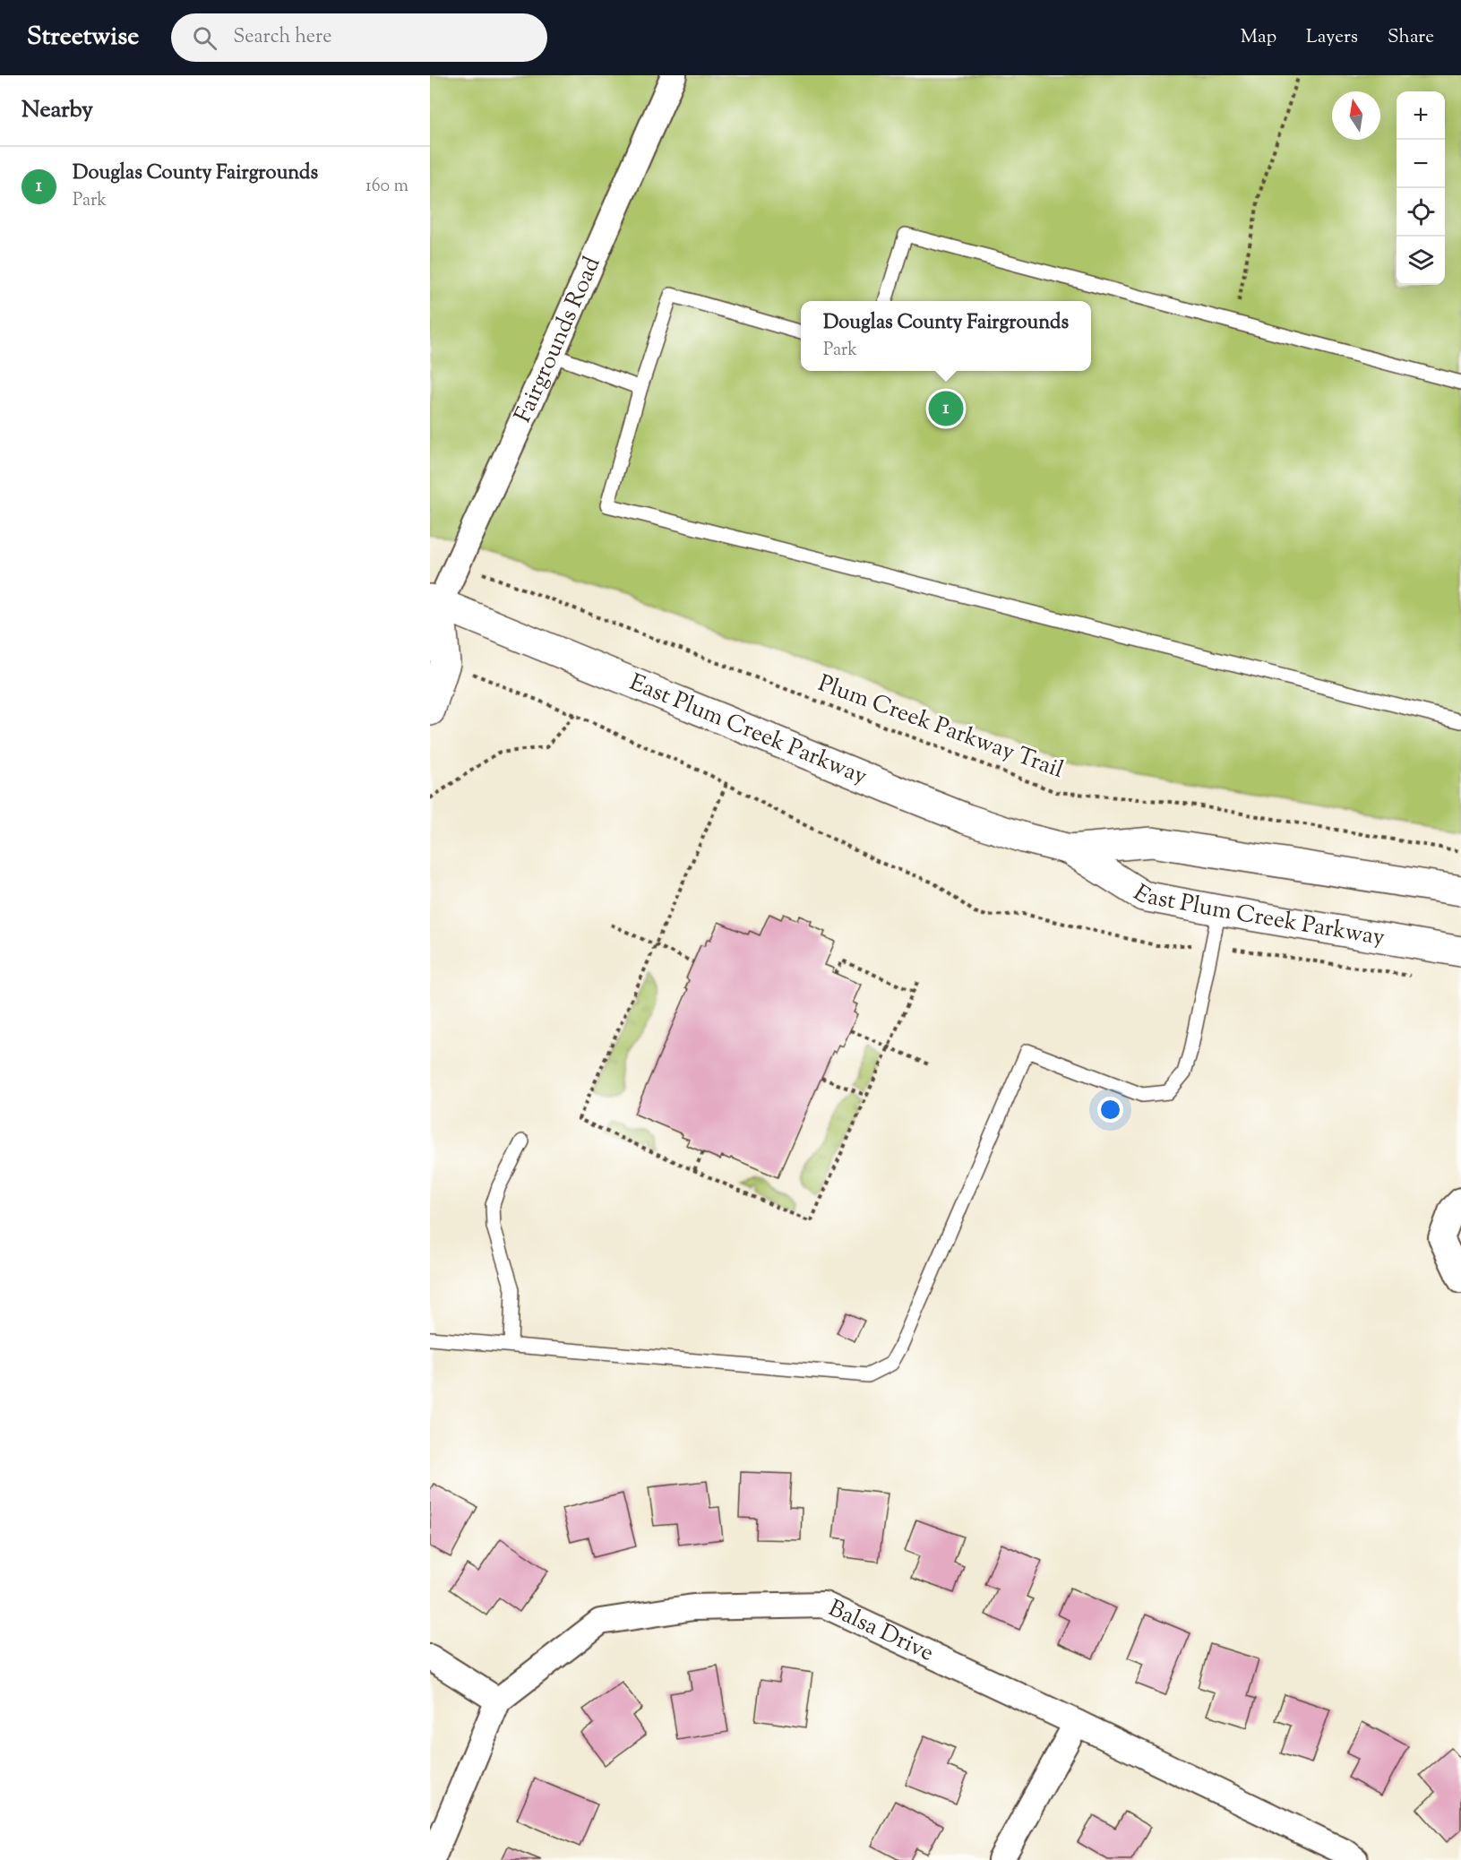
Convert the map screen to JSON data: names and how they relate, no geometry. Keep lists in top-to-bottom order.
{
  "streets": {
    "main road": ["East Plum Creek Parkway"],
    "street": ["Fairgrounds Road", "Balsa Drive"],
    "path": ["Plum Creek Parkway Trail"]
  },
  "crossings": [
    ["Fairgrounds Road", "Plum Creek Parkway Trail"],
    ["Fairgrounds Road", "East Plum Creek Parkway"]
  ],
  "north": "top",
  "page": {
    "header": "Streetwise",
    "search": "Search here",
    "nav": ["Map", "Layers", "Share"],
    "heading": "Nearby",
    "map_buttons": ["+", "−"],
    "list": [
      {
        "mark": "1",
        "name": "Douglas County Fairgrounds",
        "note": "Park",
        "value": "160 m"
      }
    ],
    "popup": ["Douglas County Fairgrounds", "Park"],
    "pins": "1"
  }
}
